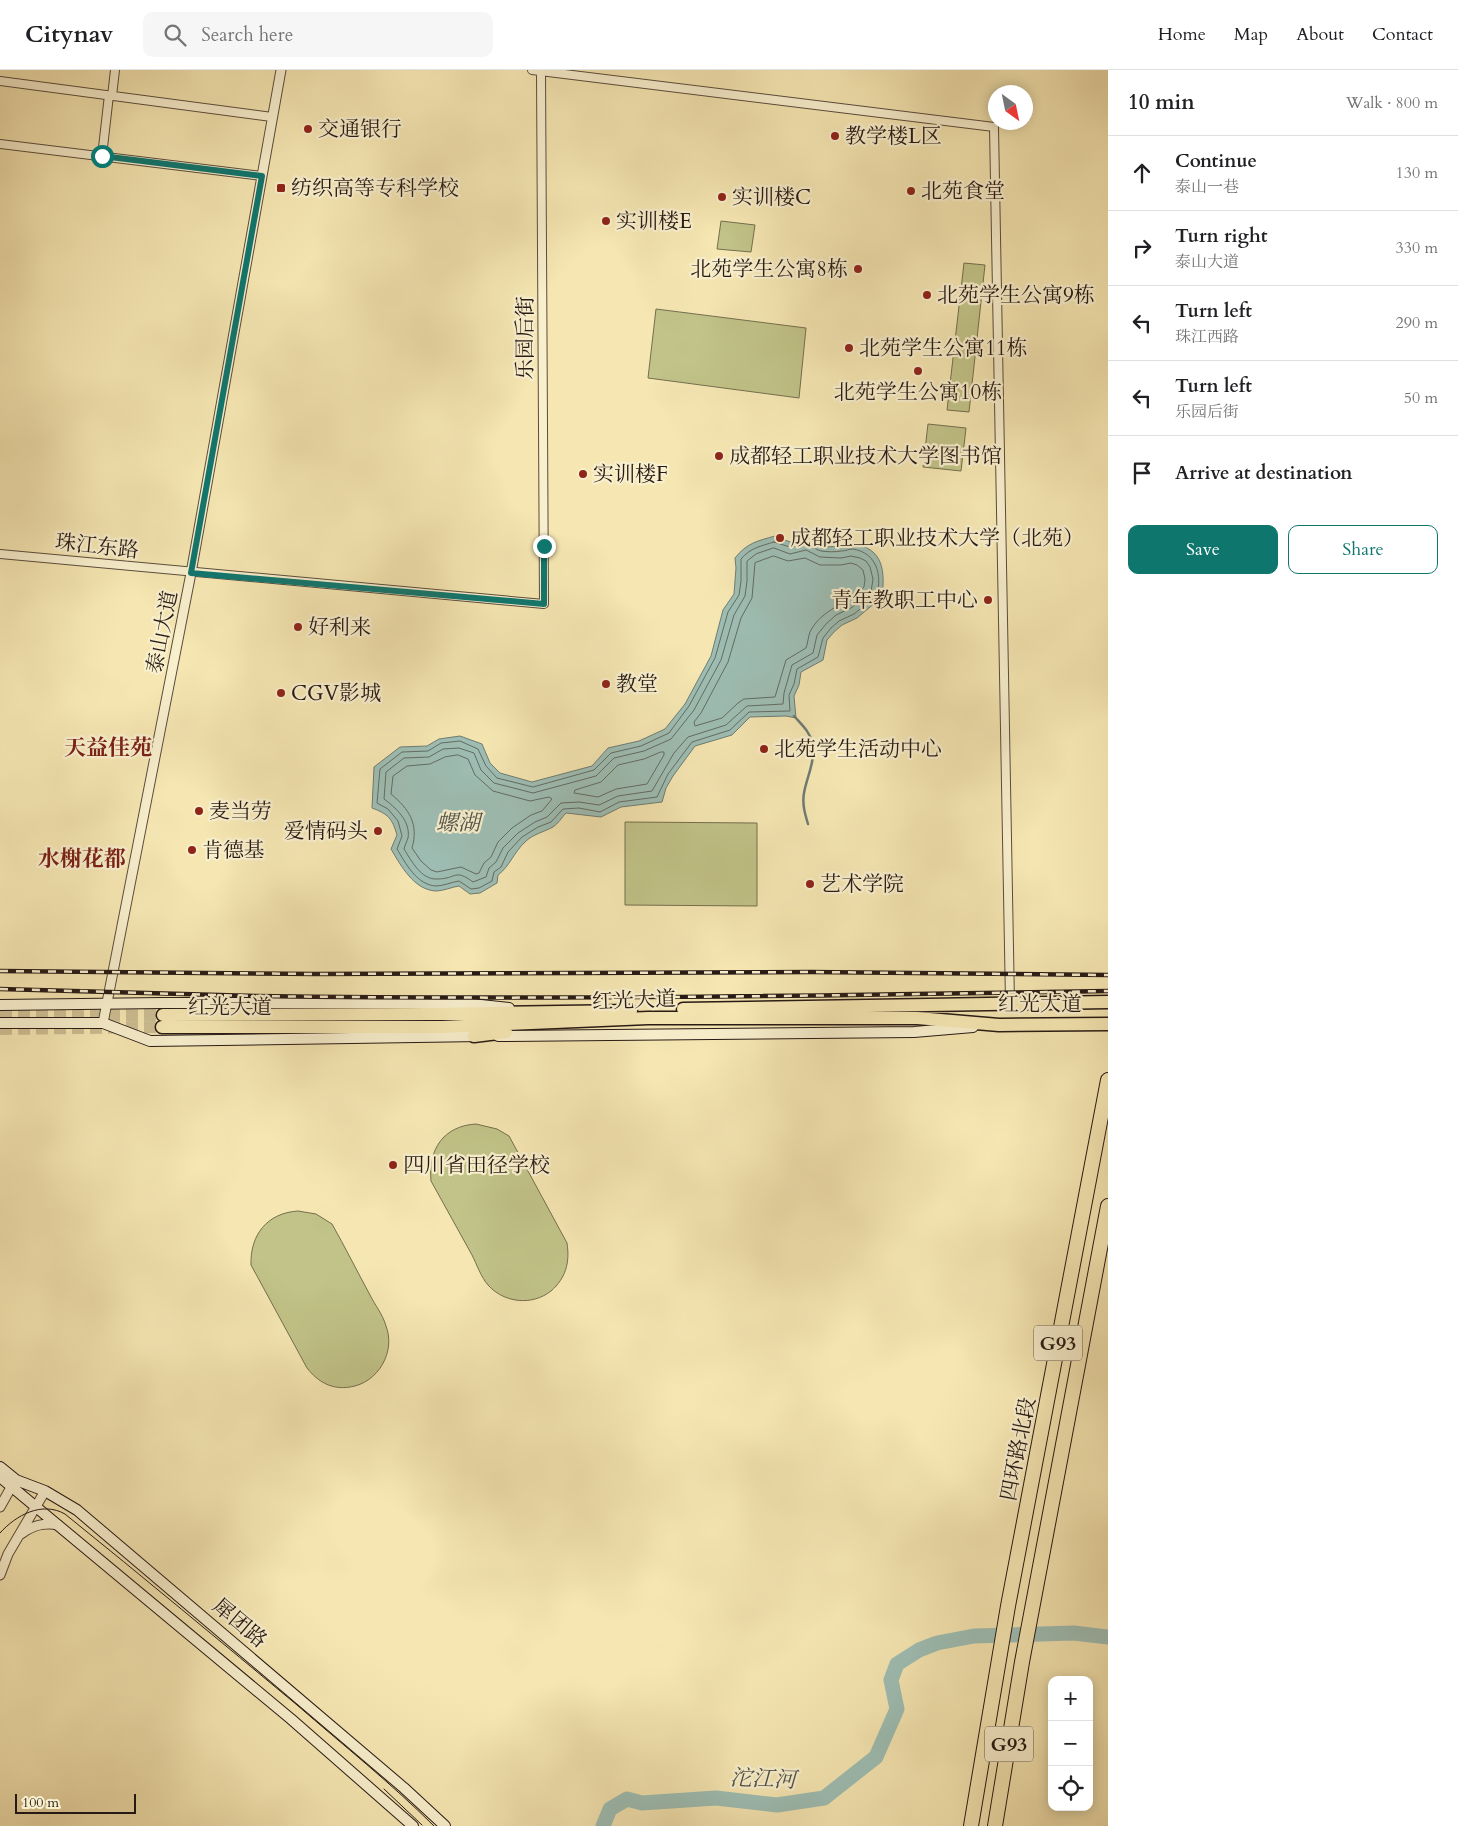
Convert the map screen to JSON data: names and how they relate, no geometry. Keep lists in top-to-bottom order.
{
  "streets": {
    "highway": ["红光大道", "G93", "四环路北段"],
    "main road": ["犀团路"],
    "street": ["乐园后街", "珠江东路", "泰山大道"]
  },
  "crossings": [
    ["乐园后街", "珠江东路"],
    ["珠江东路", "泰山大道"]
  ],
  "districts": ["天益佳苑", "水榭花都"],
  "water": ["螺湖", "沱江河"],
  "places": {
    "other": [
      "交通银行",
      "教学楼L区",
      "北苑食堂",
      "实训楼C",
      "实训楼E",
      "北苑学生公寓8栋",
      "北苑学生公寓9栋",
      "北苑学生公寓11栋",
      "北苑学生公寓10栋",
      "成都轻工职业技术大学图书馆",
      "实训楼F",
      "成都轻工职业技术大学（北苑）",
      "青年教职工中心",
      "好利来",
      "教堂",
      "CGV影城",
      "北苑学生活动中心",
      "麦当劳",
      "爱情码头",
      "肯德基",
      "艺术学院",
      "四川省田径学校"
    ],
    "transit": ["纺织高等专科学校"]
  },
  "scale_bar": "100 m",
  "north": "bottom right",
  "page": {
    "header": "Citynav",
    "search": "Search here",
    "nav": [
      "Home",
      "Map",
      "About",
      "Contact"
    ],
    "heading": ["10 min", "Walk · 800 m"],
    "list": [
      ["Continue", "泰山一巷", "130 m"],
      ["Turn right", "泰山大道", "330 m"],
      ["Turn left", "珠江西路", "290 m"],
      ["Turn left", "乐园后街", "50 m"],
      "Arrive at destination"
    ],
    "buttons": ["Save", "Share"],
    "map_buttons": ["+", "−"],
    "scale": "100 m"
  }
}
